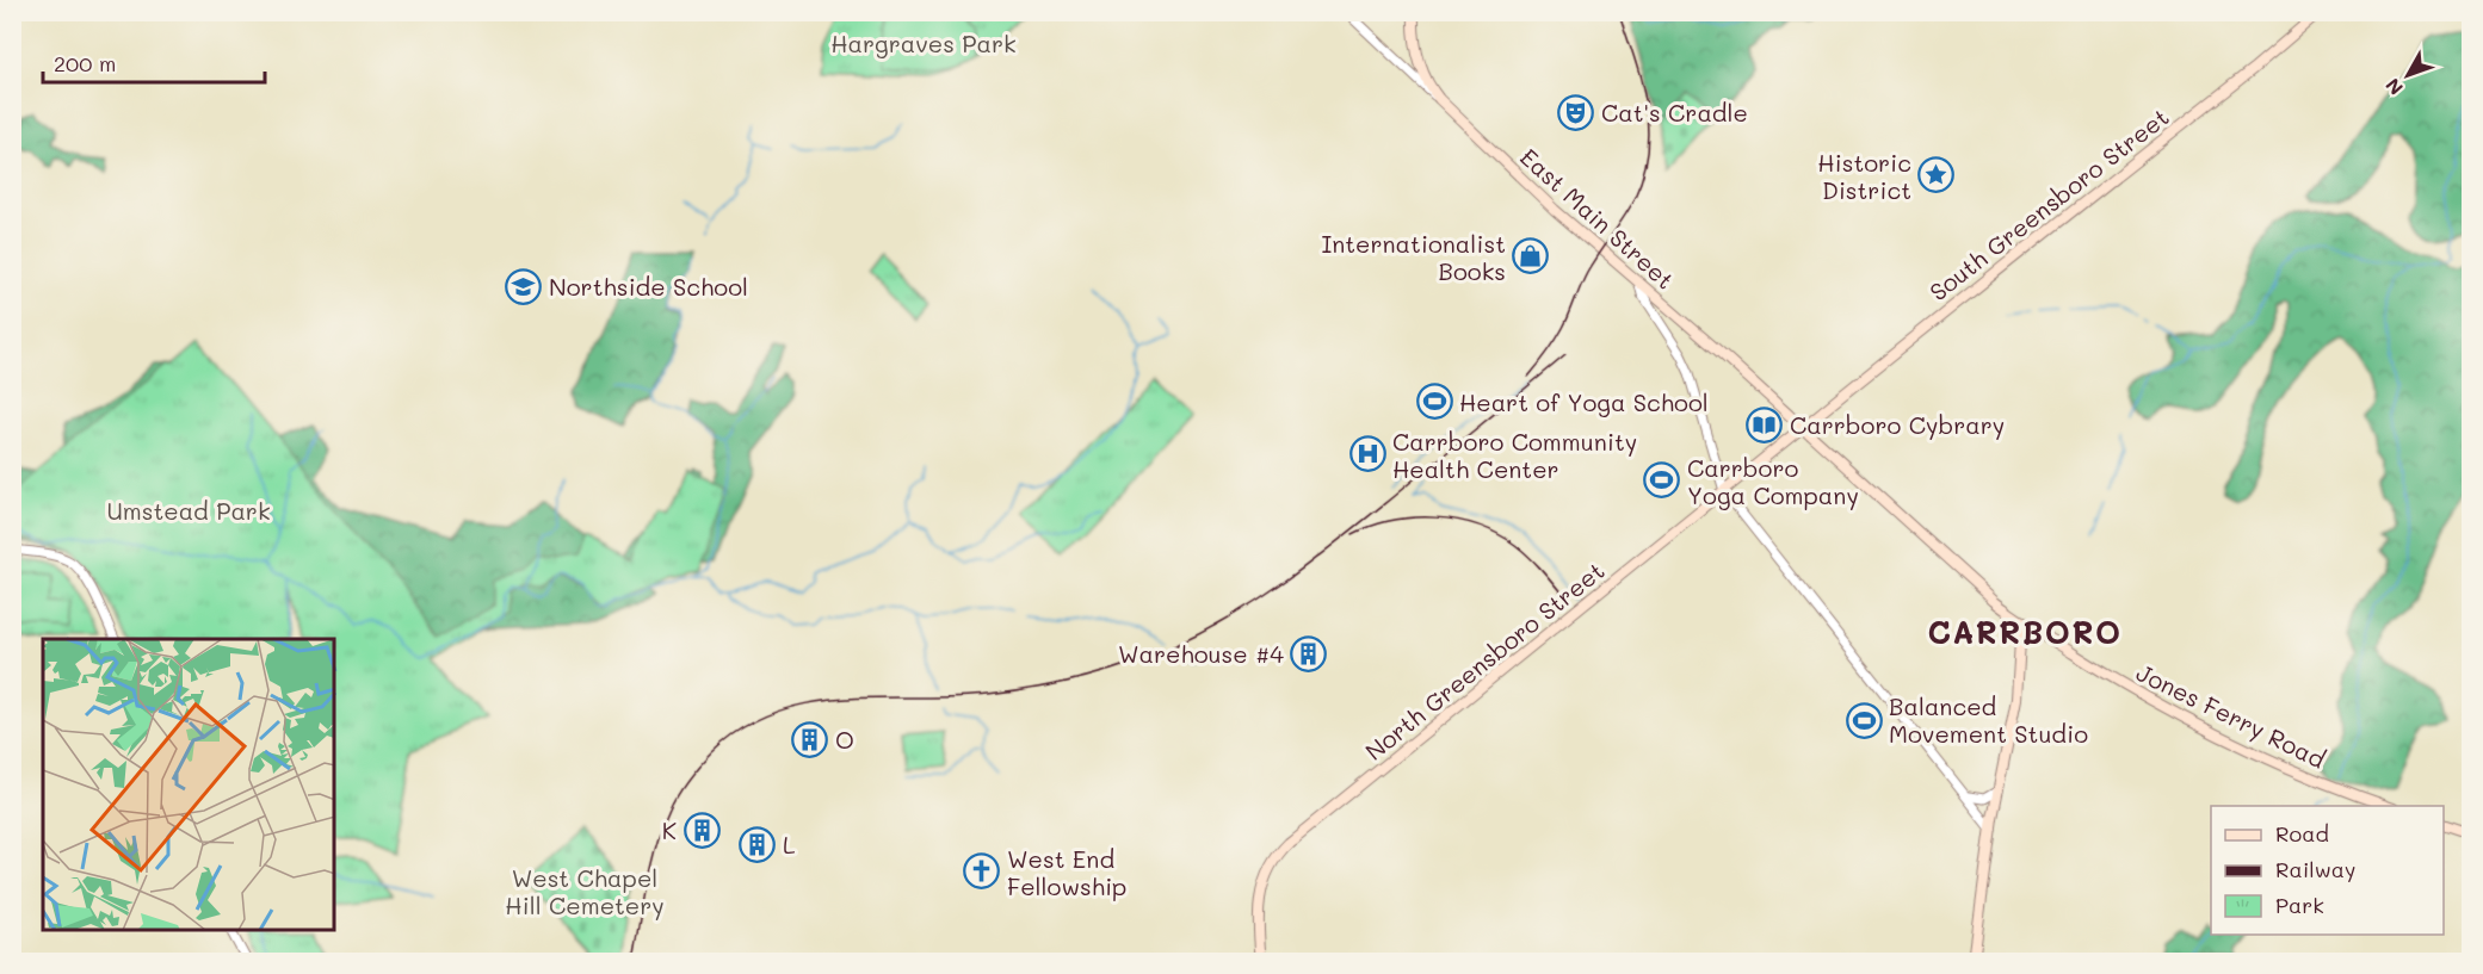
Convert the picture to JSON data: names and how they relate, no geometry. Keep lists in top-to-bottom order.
{
  "streets": {
    "main road": [
      "South Greensboro Street",
      "East Main Street",
      "North Greensboro Street",
      "Jones Ferry Road"
    ]
  },
  "crossings": [
    ["South Greensboro Street", "East Main Street"],
    ["South Greensboro Street", "North Greensboro Street"],
    ["East Main Street", "North Greensboro Street"],
    ["East Main Street", "Jones Ferry Road"]
  ],
  "districts": ["CARRBORO"],
  "parks": ["Hargraves Park", "Umstead Park", "West Chapel Hill Cemetery"],
  "places": {
    "theatre": ["Cat's Cradle"],
    "place": ["Historic District"],
    "shop": ["Internationalist Books"],
    "school or university": ["Northside School"],
    "sports": ["Heart of Yoga School", "Carrboro Yoga Company", "Balanced Movement Studio"],
    "library": ["Carrboro Cybrary"],
    "hospital": ["Carrboro Community Health Center"],
    "building": [
      "Warehouse #4",
      "O",
      "K",
      "L"
    ],
    "church": ["West End Fellowship"]
  },
  "legend": ["Road", "Railway", "Park"],
  "scale_bar": "200 m",
  "north": "bottom left"
}
